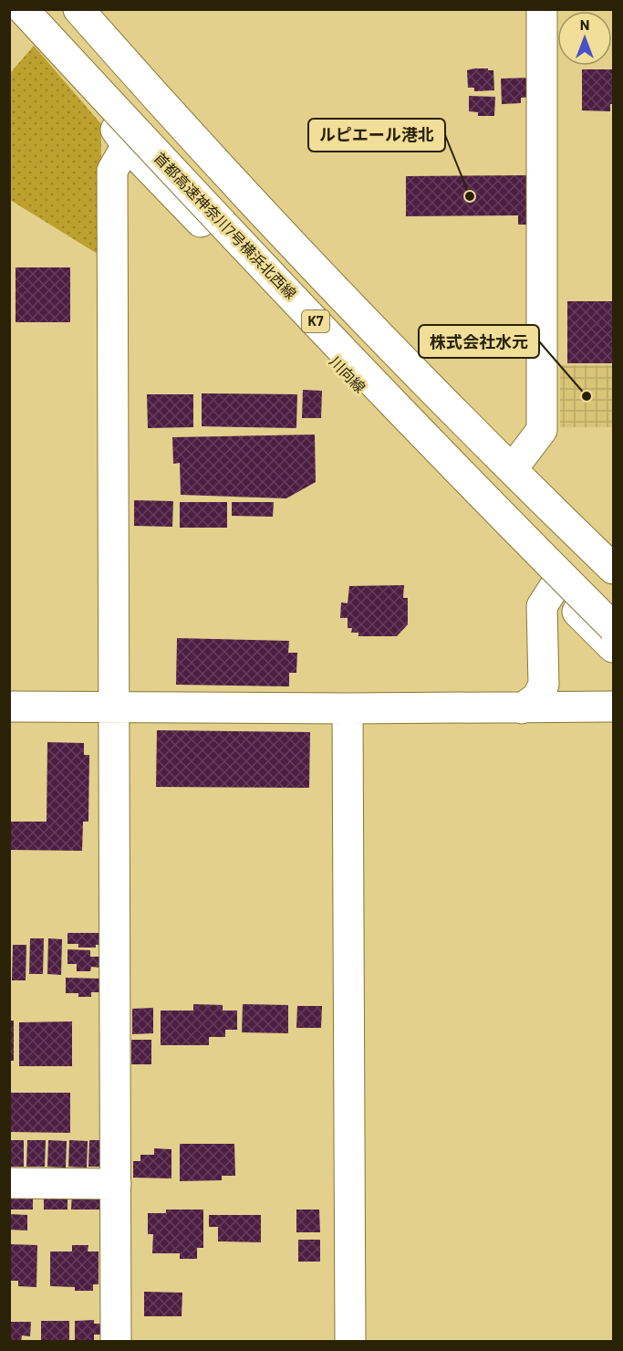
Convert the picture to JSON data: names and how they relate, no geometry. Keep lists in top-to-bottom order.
{
  "streets": {
    "main road": ["首都高速神奈川7号横浜北西線", "K7", "川向線"]
  },
  "places": ["ルピエール港北", "株式会社水元"],
  "north": "top"
}
